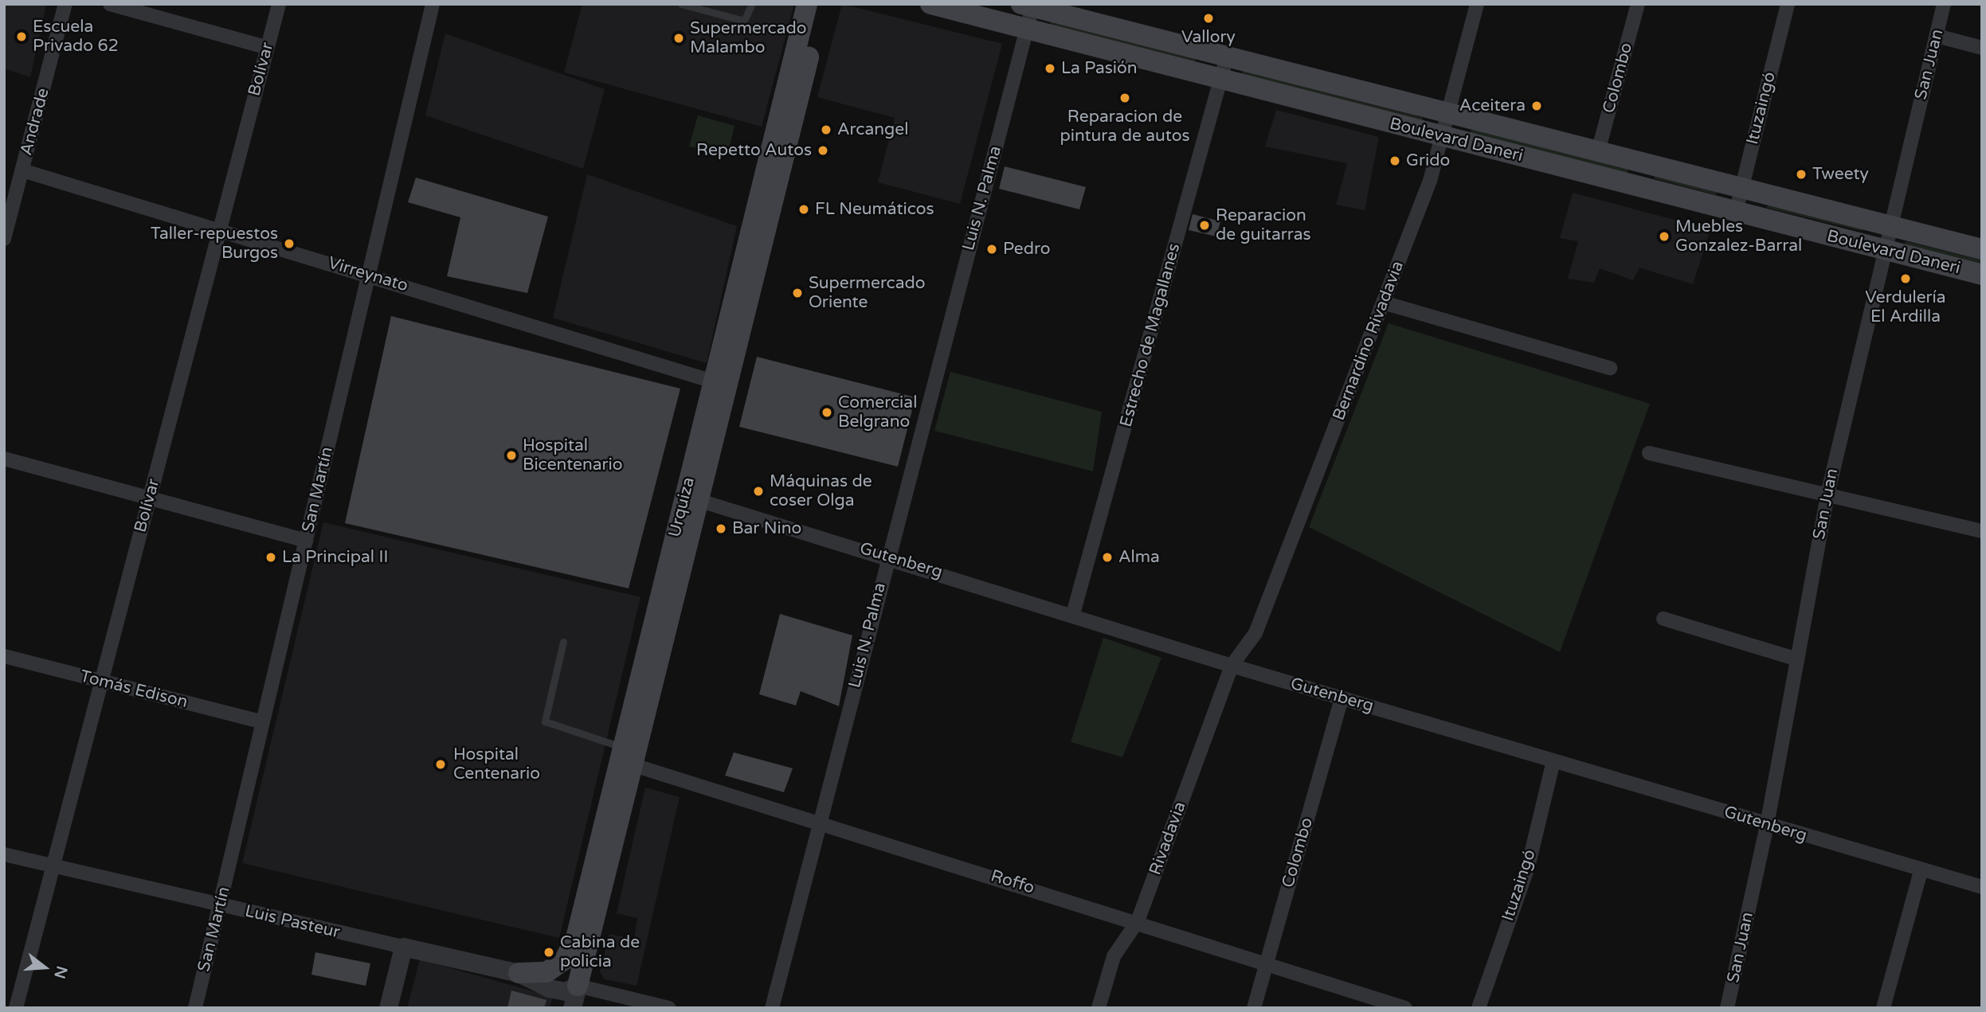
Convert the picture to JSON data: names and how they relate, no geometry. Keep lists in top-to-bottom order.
{
  "streets": {
    "main road": ["Boulevard Daneri", "Urquiza"],
    "street": [
      "San Juan",
      "Bolívar",
      "Colombo",
      "Ituzaingó",
      "Andrade",
      "Luis N. Palma",
      "Virreynato",
      "Estrecho de Magallanes",
      "Bernardino Rivadavia",
      "San Martín",
      "Gutenberg",
      "Tomás Edison",
      "Rivadavia",
      "Roffo",
      "Luis Pasteur"
    ]
  },
  "crossings": [
    ["San Juan", "Boulevard Daneri"],
    ["San Juan", "Gutenberg"],
    ["Bolívar", "Virreynato"],
    ["Bolívar", "Tomás Edison"],
    ["Bolívar", "Luis Pasteur"],
    ["Colombo", "Boulevard Daneri"],
    ["Colombo", "Gutenberg"],
    ["Colombo", "Roffo"],
    ["Ituzaingó", "Boulevard Daneri"],
    ["Ituzaingó", "Gutenberg"],
    ["Andrade", "Virreynato"],
    ["Boulevard Daneri", "Luis N. Palma"],
    ["Boulevard Daneri", "Estrecho de Magallanes"],
    ["Boulevard Daneri", "Bernardino Rivadavia"],
    ["Luis N. Palma", "Gutenberg"],
    ["Luis N. Palma", "Roffo"],
    ["Virreynato", "San Martín"],
    ["Virreynato", "Urquiza"],
    ["Estrecho de Magallanes", "Gutenberg"],
    ["Bernardino Rivadavia", "Gutenberg"],
    ["Bernardino Rivadavia", "Rivadavia"],
    ["San Martín", "Tomás Edison"],
    ["San Martín", "Luis Pasteur"],
    ["Urquiza", "Gutenberg"],
    ["Urquiza", "Roffo"],
    ["Urquiza", "Luis Pasteur"],
    ["Gutenberg", "Rivadavia"],
    ["Rivadavia", "Roffo"]
  ],
  "places": [
    "Vallory",
    "Escuela Privado 62",
    "Supermercado Malambo",
    "La Pasión",
    "Reparacion de pintura de autos",
    "Aceitera",
    "Arcangel",
    "Repetto Autos",
    "Grido",
    "Tweety",
    "FL Neumáticos",
    "Reparacion de guitarras",
    "Muebles Gonzalez-Barral",
    "Taller-repuestos Burgos",
    "Pedro",
    "Verdulería El Ardilla",
    "Supermercado Oriente",
    "Comercial Belgrano",
    "Hospital Bicentenario",
    "Máquinas de coser Olga",
    "Bar Nino",
    "La Principal II",
    "Alma",
    "Hospital Centenario",
    "Cabina de policia"
  ],
  "north": "right"
}
